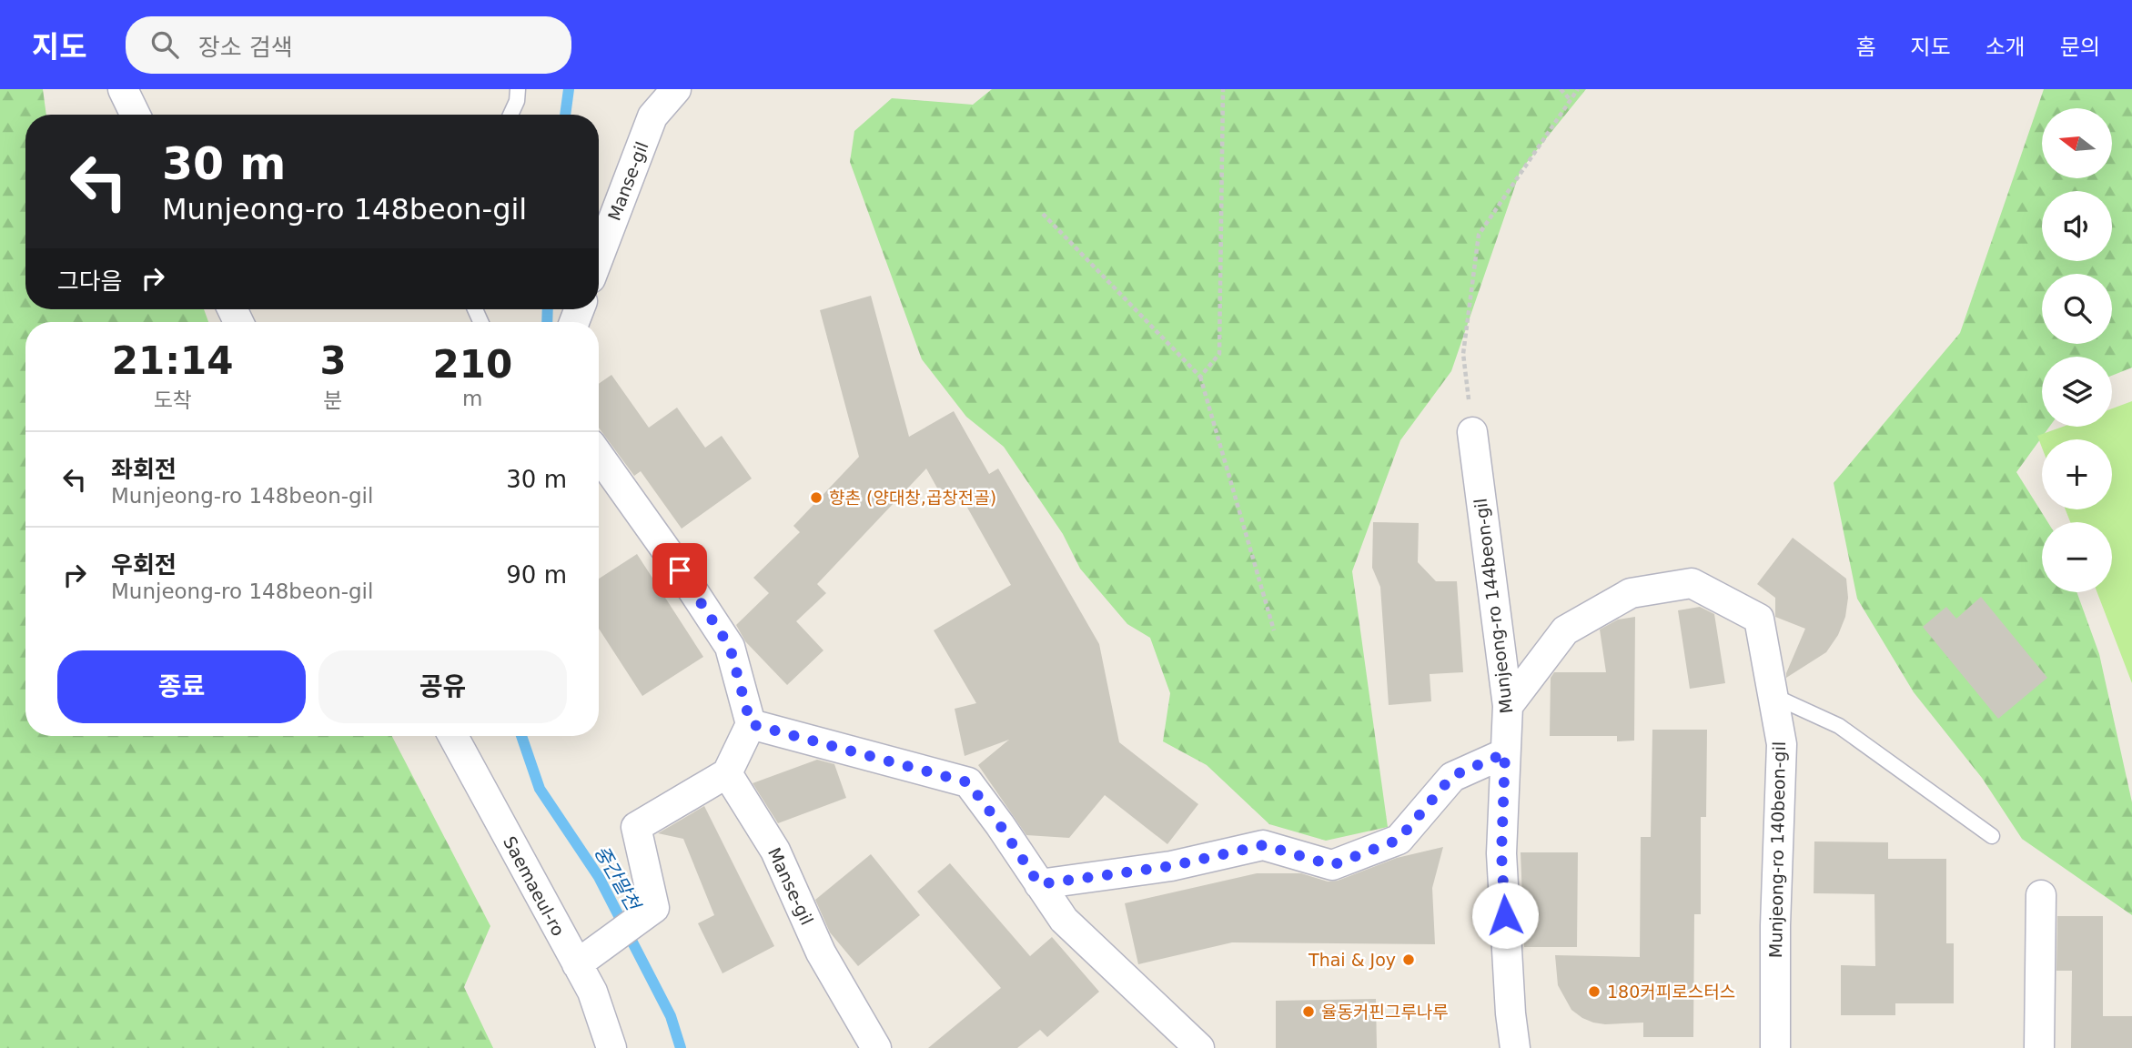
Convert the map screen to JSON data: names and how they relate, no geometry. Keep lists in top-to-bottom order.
{
  "streets": {
    "street": [
      "Manse-gil",
      "Munjeong-ro 144beon-gil",
      "Munjeong-ro 140beon-gil",
      "Saemaeul-ro"
    ]
  },
  "crossings": [
    ["Munjeong-ro 144beon-gil", "Munjeong-ro 140beon-gil"]
  ],
  "water": ["중간말천"],
  "places": [
    "향촌 (양대창,곱창전골)",
    "Thai & Joy",
    "180커피로스터스",
    "율동커핀그루나루"
  ],
  "north": "left",
  "page": {
    "header": "지도",
    "search": "장소 검색",
    "nav": [
      "홈",
      "지도",
      "소개",
      "문의"
    ],
    "map_buttons": ["+", "−"],
    "turn": ["30 m", "Munjeong-ro 148beon-gil"],
    "then": "그다음",
    "eta": [
      "21:14",
      "도착",
      "3",
      "분",
      "210",
      "m"
    ],
    "list": [
      {
        "name": "좌회전",
        "note": "Munjeong-ro 148beon-gil",
        "value": "30 m"
      },
      {
        "name": "우회전",
        "note": "Munjeong-ro 148beon-gil",
        "value": "90 m"
      }
    ],
    "buttons": ["종료", "공유"]
  }
}
